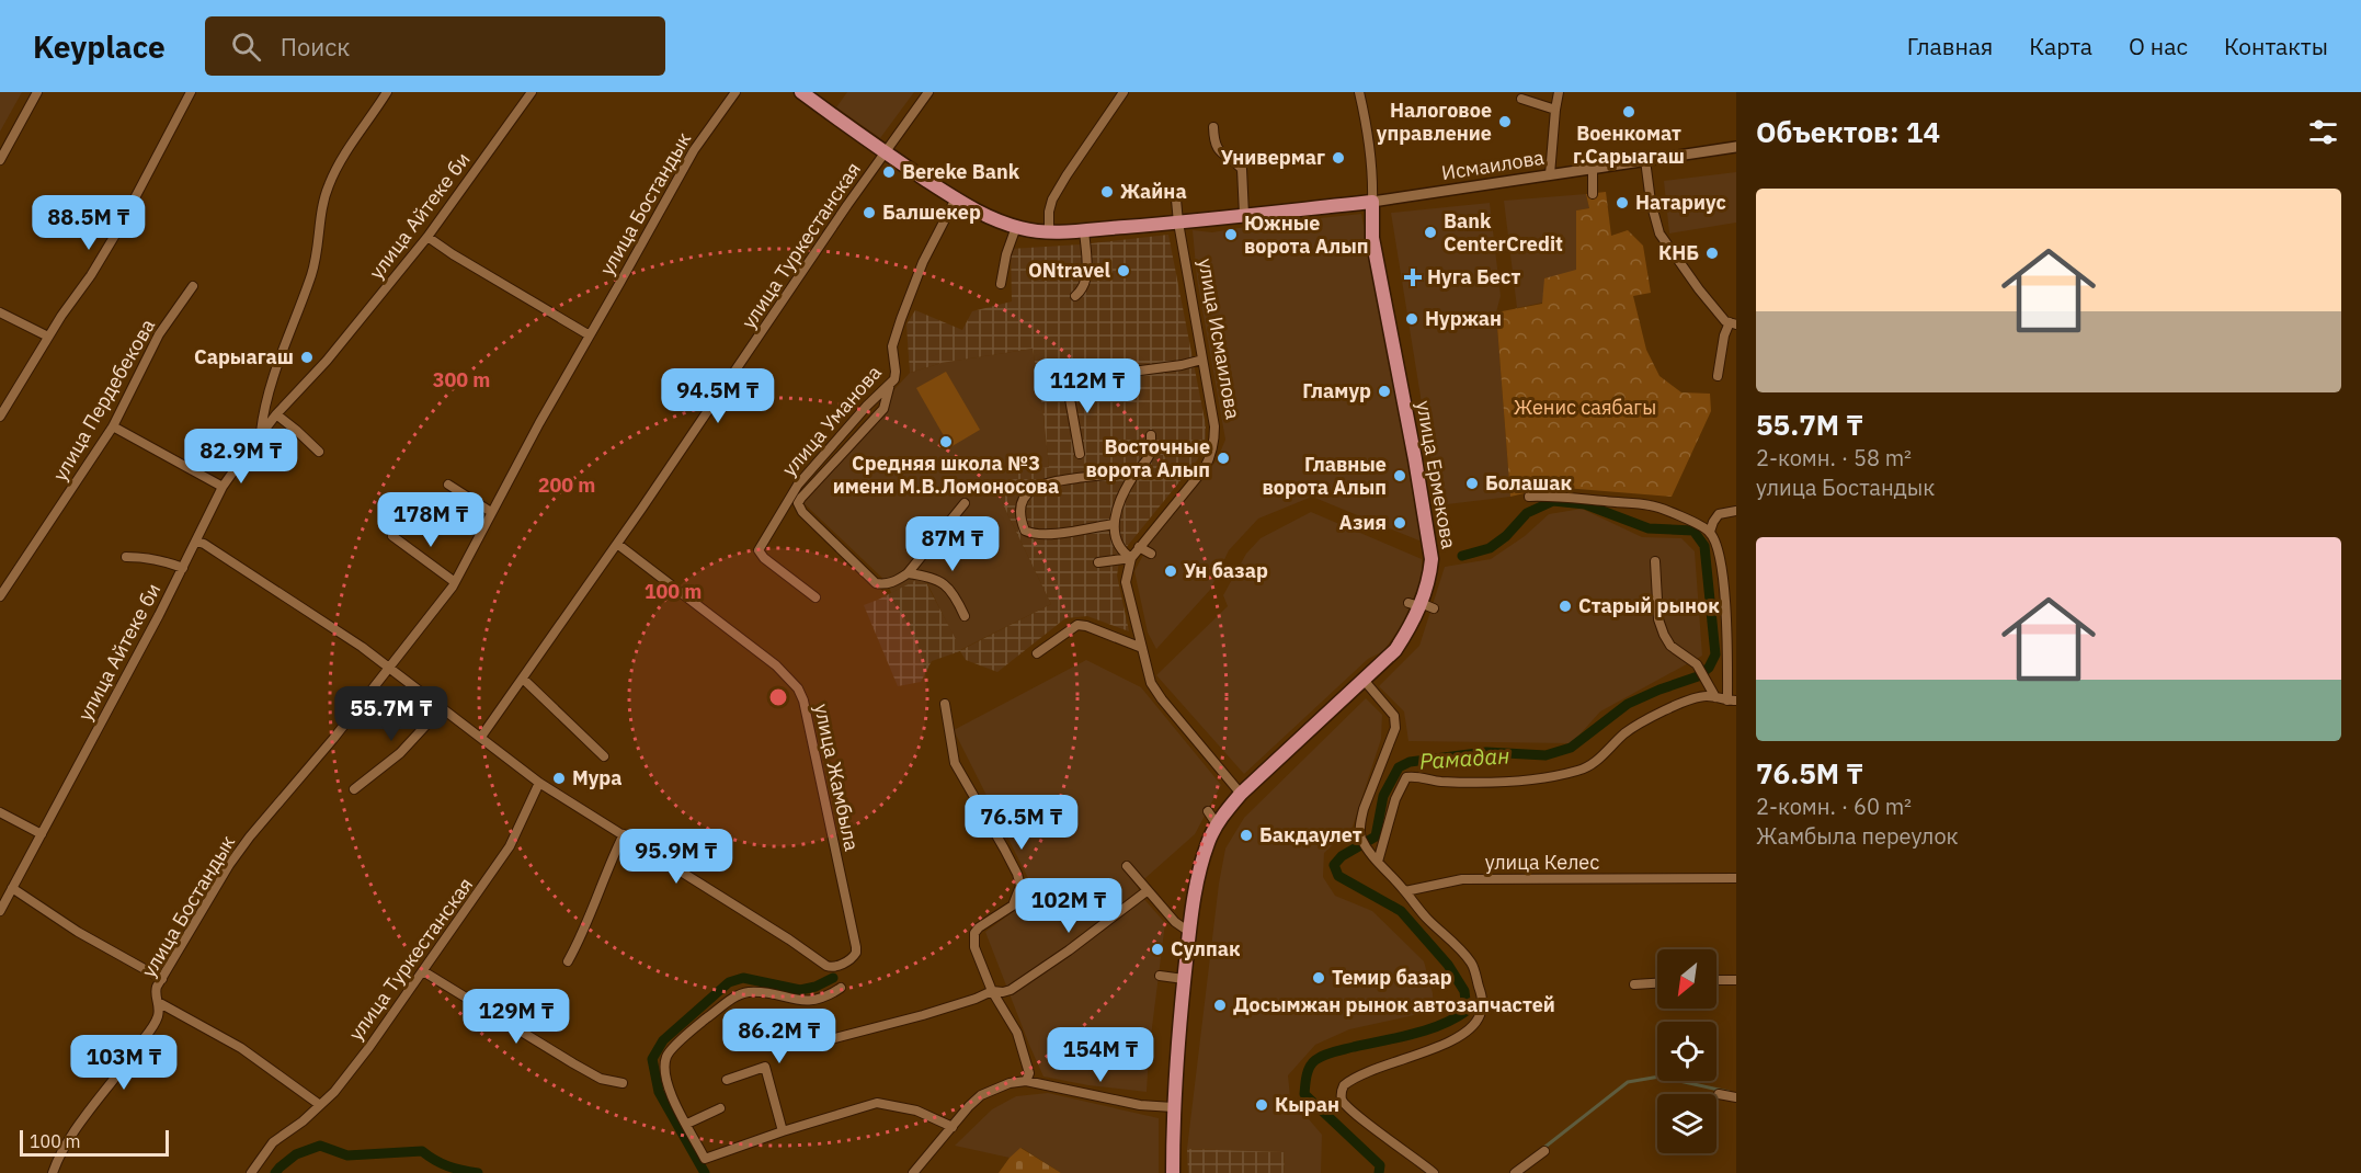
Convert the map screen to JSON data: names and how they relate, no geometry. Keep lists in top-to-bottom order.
{
  "streets": {
    "main road": ["улица Ермекова"],
    "street": [
      "Исмаилова",
      "улица Бостандык",
      "улица Айтеке би",
      "улица Туркестанская",
      "улица Исмаилова",
      "улица Пердебекова",
      "улица Уманова",
      "улица Жамбыла",
      "улица Келес"
    ]
  },
  "crossings": [
    ["Исмаилова", "улица Ермекова"],
    ["улица Туркестанская", "улица Жамбыла"],
    ["улица Исмаилова", "улица Ермекова"]
  ],
  "water": ["Рамадан"],
  "parks": ["Женис саябагы"],
  "places": {
    "other": [
      "Военкомат г.Сарыагаш",
      "Налоговое управление",
      "Универмаг",
      "Bereke Bank",
      "Жайна",
      "Натариус",
      "Балшекер",
      "Bank CenterCredit",
      "Южные ворота Алып",
      "КНБ",
      "ONtravel",
      "Нуржан",
      "Сарыагаш",
      "Гламур",
      "Средняя школа №3 имени М.В.Ломоносова",
      "Восточные ворота Алып",
      "Главные ворота Алып",
      "Болашак",
      "Азия",
      "Ун базар",
      "Старый рынок",
      "Мура",
      "Бакдаулет",
      "Сулпак",
      "Темир базар",
      "Досымжан рынок автозапчастей",
      "Кыран"
    ],
    "health": ["Нуга Бест"]
  },
  "scale_bar": "100 m",
  "north": "bottom left",
  "page": {
    "header": "Keyplace",
    "search": "Поиск",
    "nav": [
      "Главная",
      "Карта",
      "О нас",
      "Контакты"
    ],
    "heading": "Объектов: 14",
    "list": [
      {
        "name": "55.7M ₸",
        "note": "2-комн. · 58 m² · улица Бостандык"
      },
      {
        "name": "76.5M ₸",
        "note": "2-комн. · 60 m² · Жамбыла переулок"
      }
    ],
    "price": [
      "88.5M ₸",
      "112M ₸",
      "94.5M ₸",
      "82.9M ₸",
      "178M ₸",
      "87M ₸",
      "55.7M ₸",
      "76.5M ₸",
      "95.9M ₸",
      "102M ₸",
      "129M ₸",
      "86.2M ₸",
      "154M ₸",
      "103M ₸"
    ],
    "scale": "100 m"
  },
  "rings": ["300 m", "200 m", "100 m"]
}
